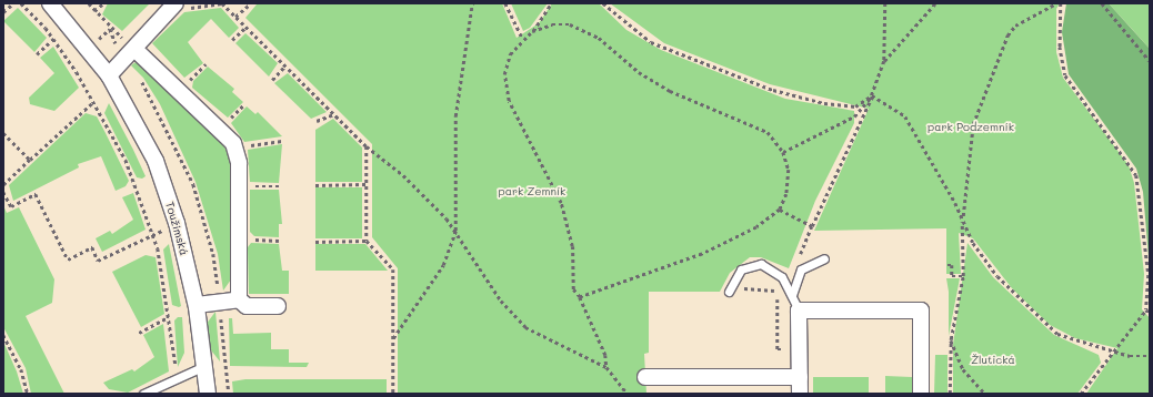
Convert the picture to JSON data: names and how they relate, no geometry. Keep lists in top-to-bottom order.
{
  "streets": {
    "street": ["Toužimská"]
  },
  "parks": ["park Podzemník", "park Zemník", "Žlutická"]
}
